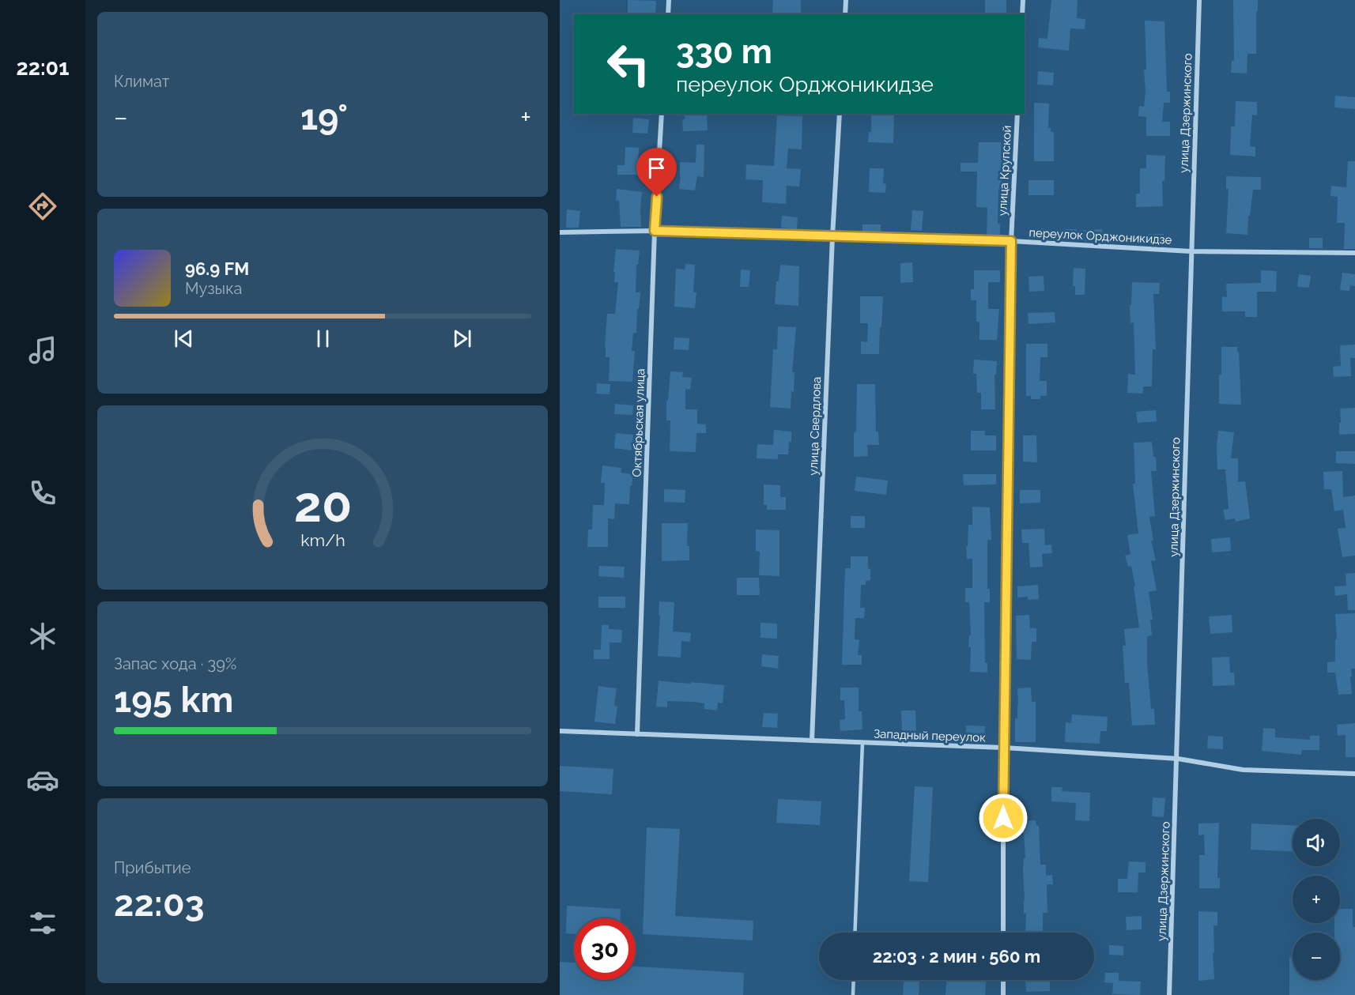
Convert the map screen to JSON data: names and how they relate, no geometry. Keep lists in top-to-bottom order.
{
  "streets": {
    "street": [
      "улица Дзержинского",
      "улица Крупской",
      "переулок Орджоникидзе",
      "Октябрьская улица",
      "улица Свердлова",
      "Западный переулок"
    ]
  },
  "crossings": [
    ["улица Дзержинского", "переулок Орджоникидзе"],
    ["улица Дзержинского", "Западный переулок"],
    ["улица Крупской", "переулок Орджоникидзе"],
    ["улица Крупской", "Западный переулок"],
    ["переулок Орджоникидзе", "Октябрьская улица"],
    ["переулок Орджоникидзе", "улица Свердлова"],
    ["Октябрьская улица", "Западный переулок"],
    ["улица Свердлова", "Западный переулок"]
  ],
  "page": {
    "tabs": "22:01",
    "tile": [
      "Климат",
      ["Запас хода · 39%", "195 km"],
      ["Прибытие", "22:03"]
    ],
    "turn": ["330 m", "переулок Орджоникидзе"],
    "heat": ["−", "19°", "+"],
    "song": ["96.9 FM", "Музыка"],
    "map_buttons": ["+", "−"],
    "limit": "30",
    "trip": "22:03 · 2 мин · 560 m",
    "gauge": ["20", "km/h"]
  }
}
